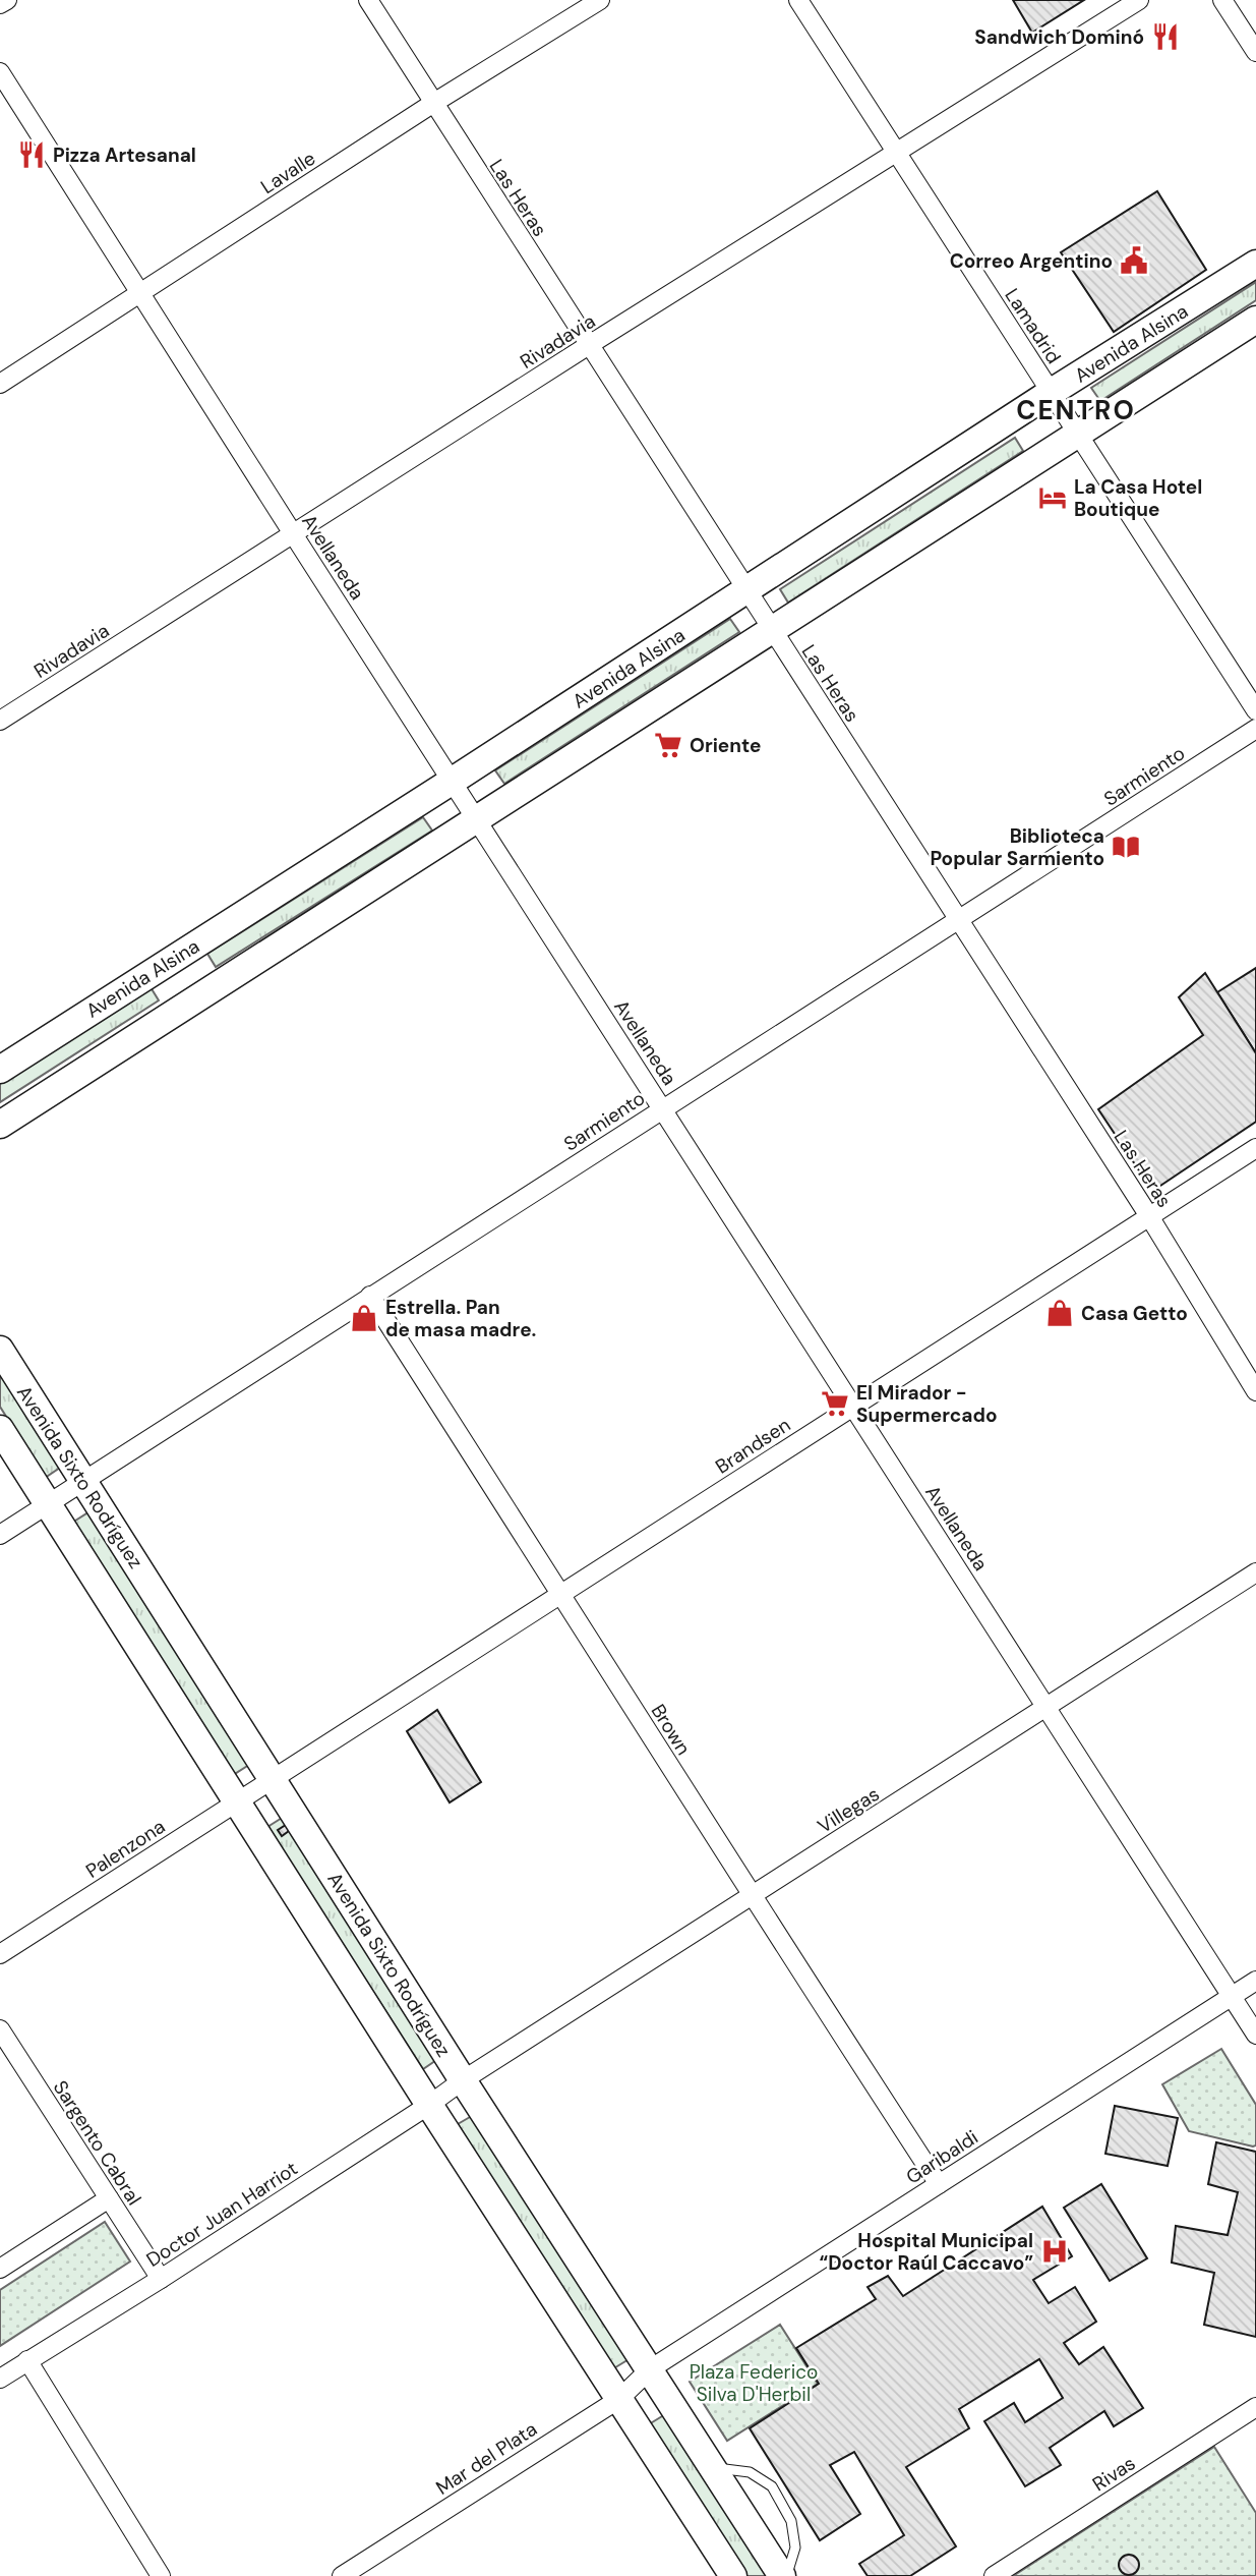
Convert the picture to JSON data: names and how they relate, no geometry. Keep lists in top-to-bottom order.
{
  "streets": {
    "main road": ["Avenida Alsina", "Avenida Sixto Rodríguez"],
    "street": [
      "Lavalle",
      "Las Heras",
      "Lamadrid",
      "Rivadavia",
      "Avellaneda",
      "Sarmiento",
      "Brandsen",
      "Brown",
      "Villegas",
      "Palenzona",
      "Sargento Cabral",
      "Garibaldi",
      "Doctor Juan Harriot",
      "Mar del Plata",
      "Rivas"
    ]
  },
  "crossings": [
    ["Lavalle", "Las Heras"],
    ["Lavalle", "Avellaneda"],
    ["Las Heras", "Rivadavia"],
    ["Las Heras", "Avenida Alsina"],
    ["Las Heras", "Sarmiento"],
    ["Las Heras", "Brandsen"],
    ["Lamadrid", "Rivadavia"],
    ["Lamadrid", "Avenida Alsina"],
    ["Rivadavia", "Avellaneda"],
    ["Avenida Alsina", "Avellaneda"],
    ["Avellaneda", "Sarmiento"],
    ["Avellaneda", "Brandsen"],
    ["Avellaneda", "Villegas"],
    ["Avellaneda", "Garibaldi"],
    ["Sarmiento", "Avenida Sixto Rodríguez"],
    ["Sarmiento", "Brown"],
    ["Brandsen", "Avenida Sixto Rodríguez"],
    ["Brandsen", "Brown"],
    ["Brandsen", "Palenzona"],
    ["Avenida Sixto Rodríguez", "Villegas"],
    ["Avenida Sixto Rodríguez", "Palenzona"],
    ["Avenida Sixto Rodríguez", "Garibaldi"],
    ["Avenida Sixto Rodríguez", "Doctor Juan Harriot"],
    ["Avenida Sixto Rodríguez", "Mar del Plata"],
    ["Brown", "Villegas"],
    ["Brown", "Garibaldi"],
    ["Villegas", "Doctor Juan Harriot"],
    ["Sargento Cabral", "Doctor Juan Harriot"],
    ["Garibaldi", "Mar del Plata"]
  ],
  "districts": ["CENTRO"],
  "parks": ["Plaza Federico Silva D'Herbil"],
  "places": {
    "restaurant": ["Sandwich Dominó", "Pizza Artesanal"],
    "public building": ["Correo Argentino"],
    "hotel": ["La Casa Hotel Boutique"],
    "supermarket": ["Oriente", "El Mirador - Supermercado"],
    "library": ["Biblioteca Popular Sarmiento"],
    "shop": ["Casa Getto", "Estrella. Pan de masa madre."],
    "hospital": ["Hospital Municipal “Doctor Raúl Caccavo”"]
  }
}
